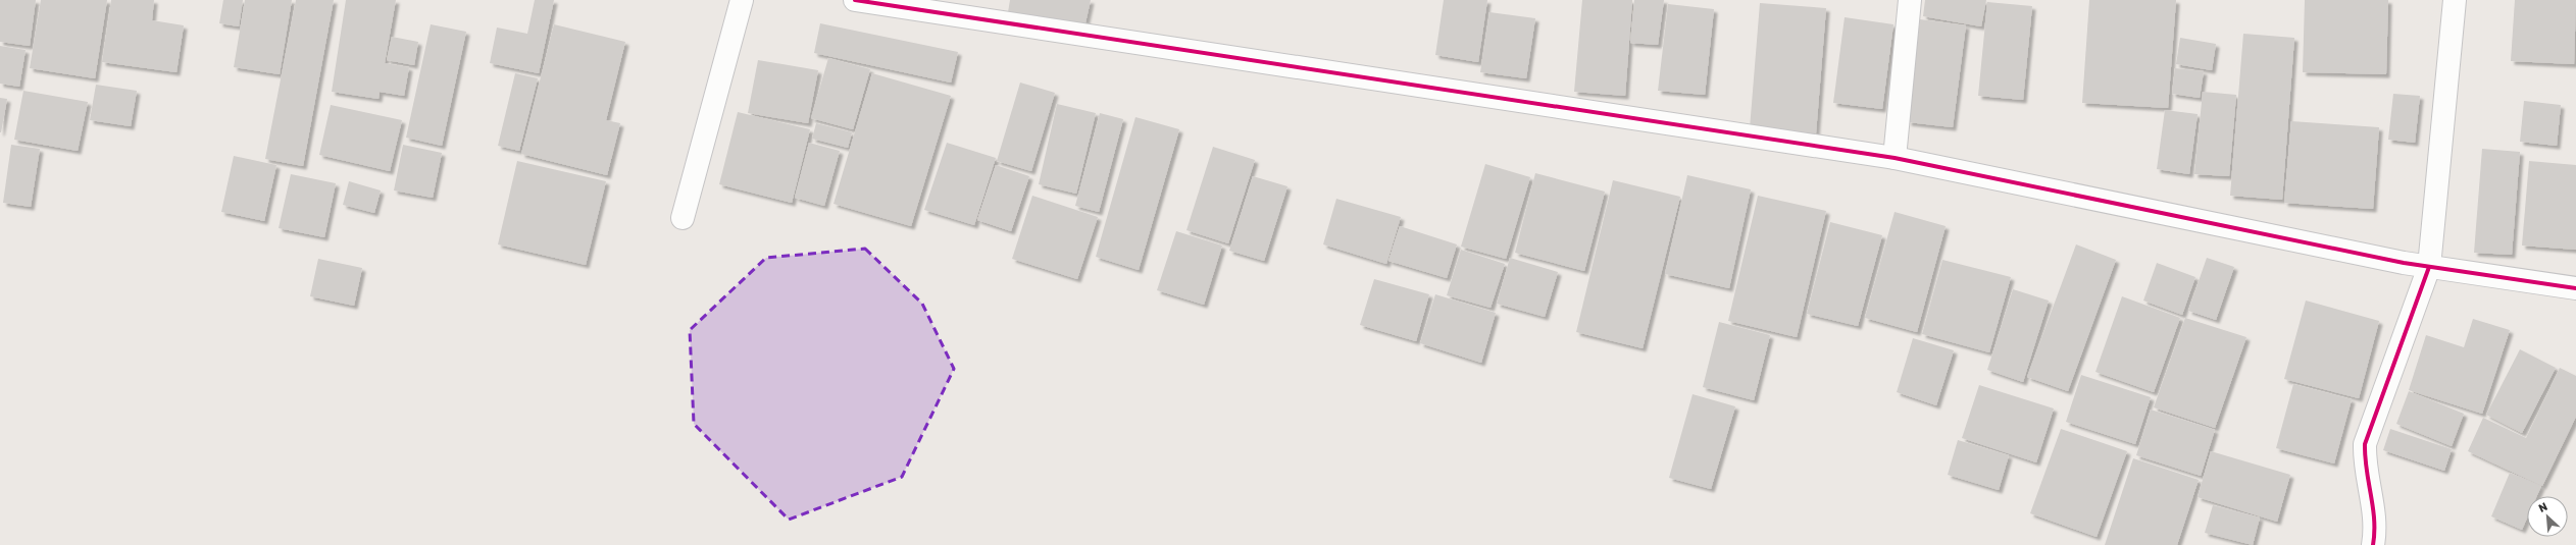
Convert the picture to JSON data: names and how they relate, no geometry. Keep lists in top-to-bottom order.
{
  "north": "top left"
}
